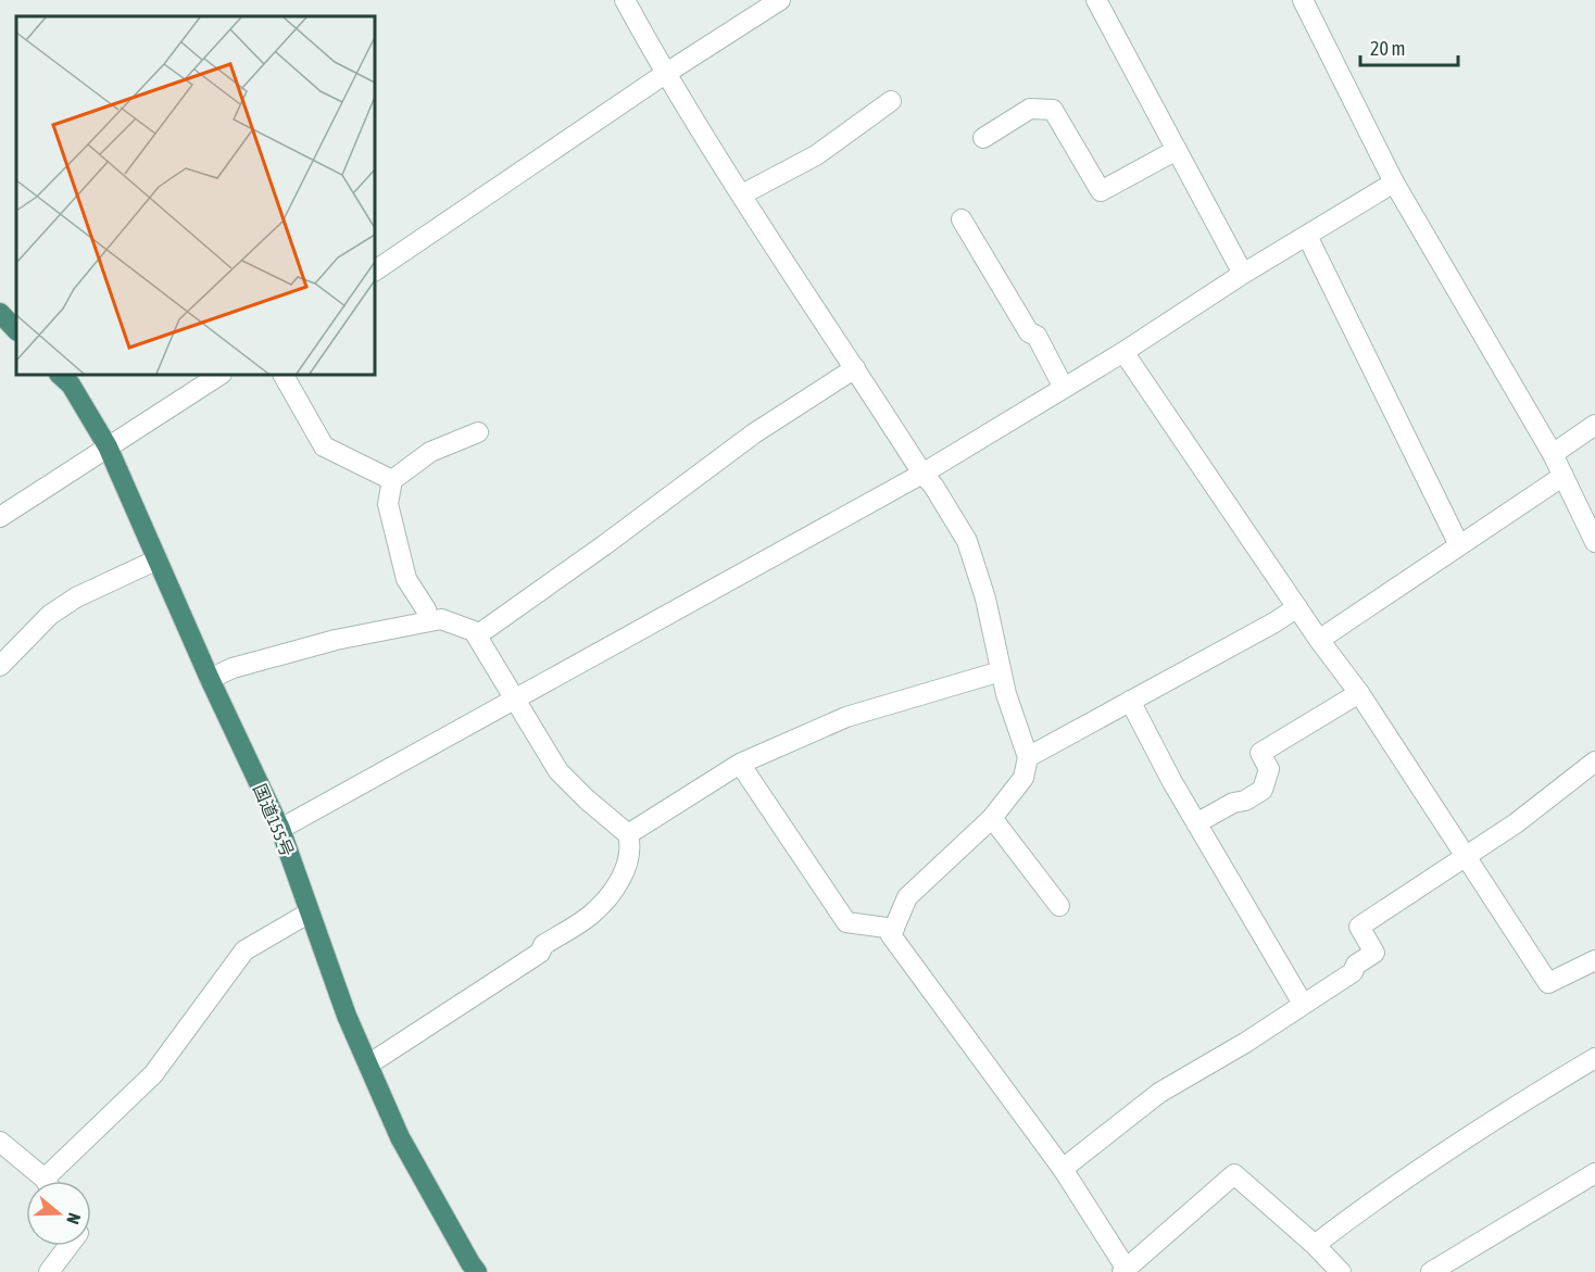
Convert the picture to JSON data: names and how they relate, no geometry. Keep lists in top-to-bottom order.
{
  "streets": {
    "highway": ["国道155号"]
  },
  "scale_bar": "20 m",
  "north": "right"
}
